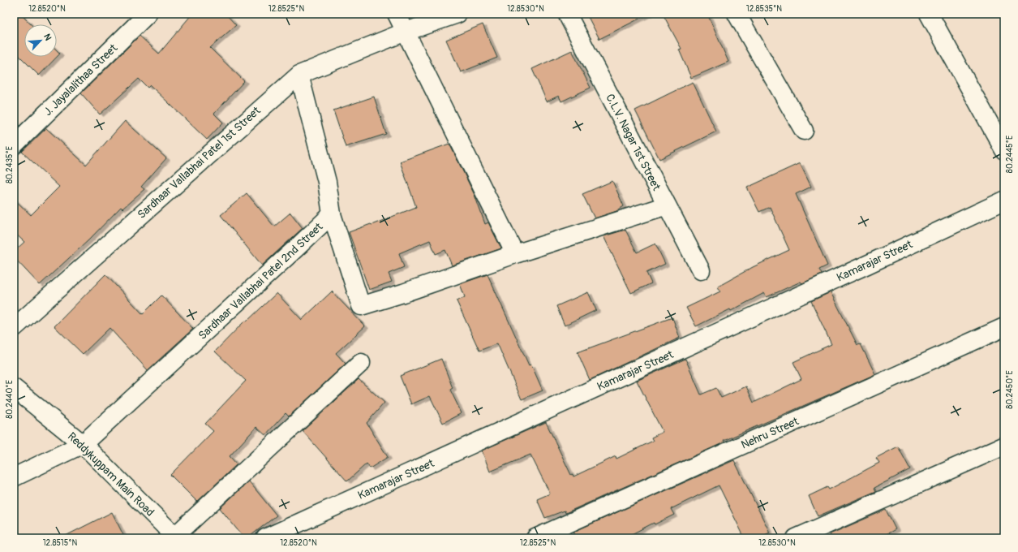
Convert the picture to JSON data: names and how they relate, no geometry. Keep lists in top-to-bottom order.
{
  "streets": {
    "street": [
      "J. Jayalalithaa Street",
      "C.L.V. Nagar 1st Street",
      "Sardhaar Vallabhai Patel 1st Street",
      "Kamarajar Street",
      "Sardhaar Vallabhai Patel 2nd Street",
      "Nehru Street",
      "Reddykuppam Main Road"
    ]
  },
  "crossings": [
    ["Sardhaar Vallabhai Patel 1st Street", "Sardhaar Vallabhai Patel 2nd Street"],
    ["Sardhaar Vallabhai Patel 2nd Street", "Reddykuppam Main Road"]
  ],
  "north": "top right",
  "coordinates": [
    "12.8520°N",
    "12.8525°N",
    "12.8530°N",
    "12.8535°N",
    "80.2445°E",
    "80.2435°E",
    "80.2450°E",
    "80.2440°E",
    "12.8515°N"
  ]
}
